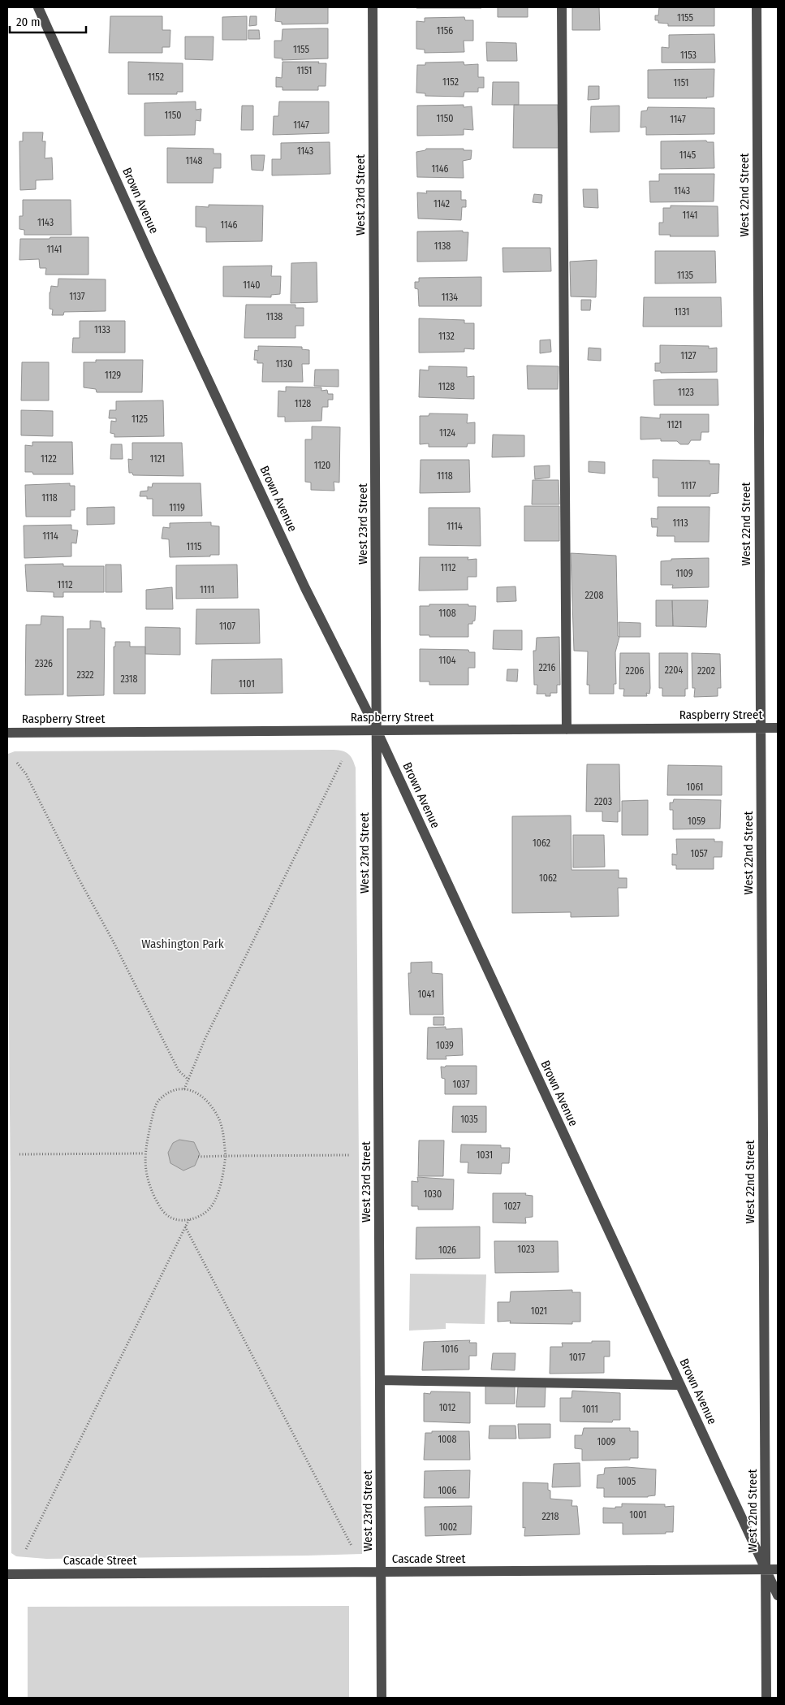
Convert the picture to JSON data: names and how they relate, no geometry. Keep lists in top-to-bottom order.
{
  "streets": {
    "street": [
      "West 23rd Street",
      "West 22nd Street",
      "Brown Avenue",
      "Raspberry Street",
      "Cascade Street"
    ]
  },
  "crossings": [
    ["West 23rd Street", "Brown Avenue"],
    ["West 23rd Street", "Raspberry Street"],
    ["West 23rd Street", "Cascade Street"],
    ["West 22nd Street", "Brown Avenue"],
    ["West 22nd Street", "Raspberry Street"],
    ["West 22nd Street", "Cascade Street"],
    ["Brown Avenue", "Raspberry Street"],
    ["Brown Avenue", "Cascade Street"]
  ],
  "parks": ["Washington Park"],
  "house_numbers": [
    "1155",
    "1156",
    "1155",
    "1153",
    "1151",
    "1152",
    "1152",
    "1151",
    "1150",
    "1150",
    "1147",
    "1147",
    "1143",
    "1145",
    "1148",
    "1146",
    "1143",
    "1142",
    "1141",
    "1143",
    "1146",
    "1138",
    "1141",
    "1135",
    "1140",
    "1137",
    "1134",
    "1131",
    "1138",
    "1133",
    "1132",
    "1127",
    "1130",
    "1129",
    "1128",
    "1123",
    "1128",
    "1125",
    "1121",
    "1124",
    "1122",
    "1121",
    "1120",
    "1118",
    "1117",
    "1118",
    "1119",
    "1113",
    "1114",
    "1114",
    "1115",
    "1112",
    "1109",
    "1112",
    "1111",
    "2208",
    "1108",
    "1107",
    "1104",
    "2326",
    "2216",
    "2204",
    "2206",
    "2202",
    "2322",
    "2318",
    "1101",
    "1061",
    "2203",
    "1059",
    "1062",
    "1057",
    "1062",
    "1041",
    "1039",
    "1037",
    "1035",
    "1031",
    "1030",
    "1027",
    "1023",
    "1026",
    "1021",
    "1016",
    "1017",
    "1012",
    "1011",
    "1008",
    "1009",
    "1005",
    "1006",
    "1001",
    "2218",
    "1002"
  ],
  "scale_bar": "20 m"
}
